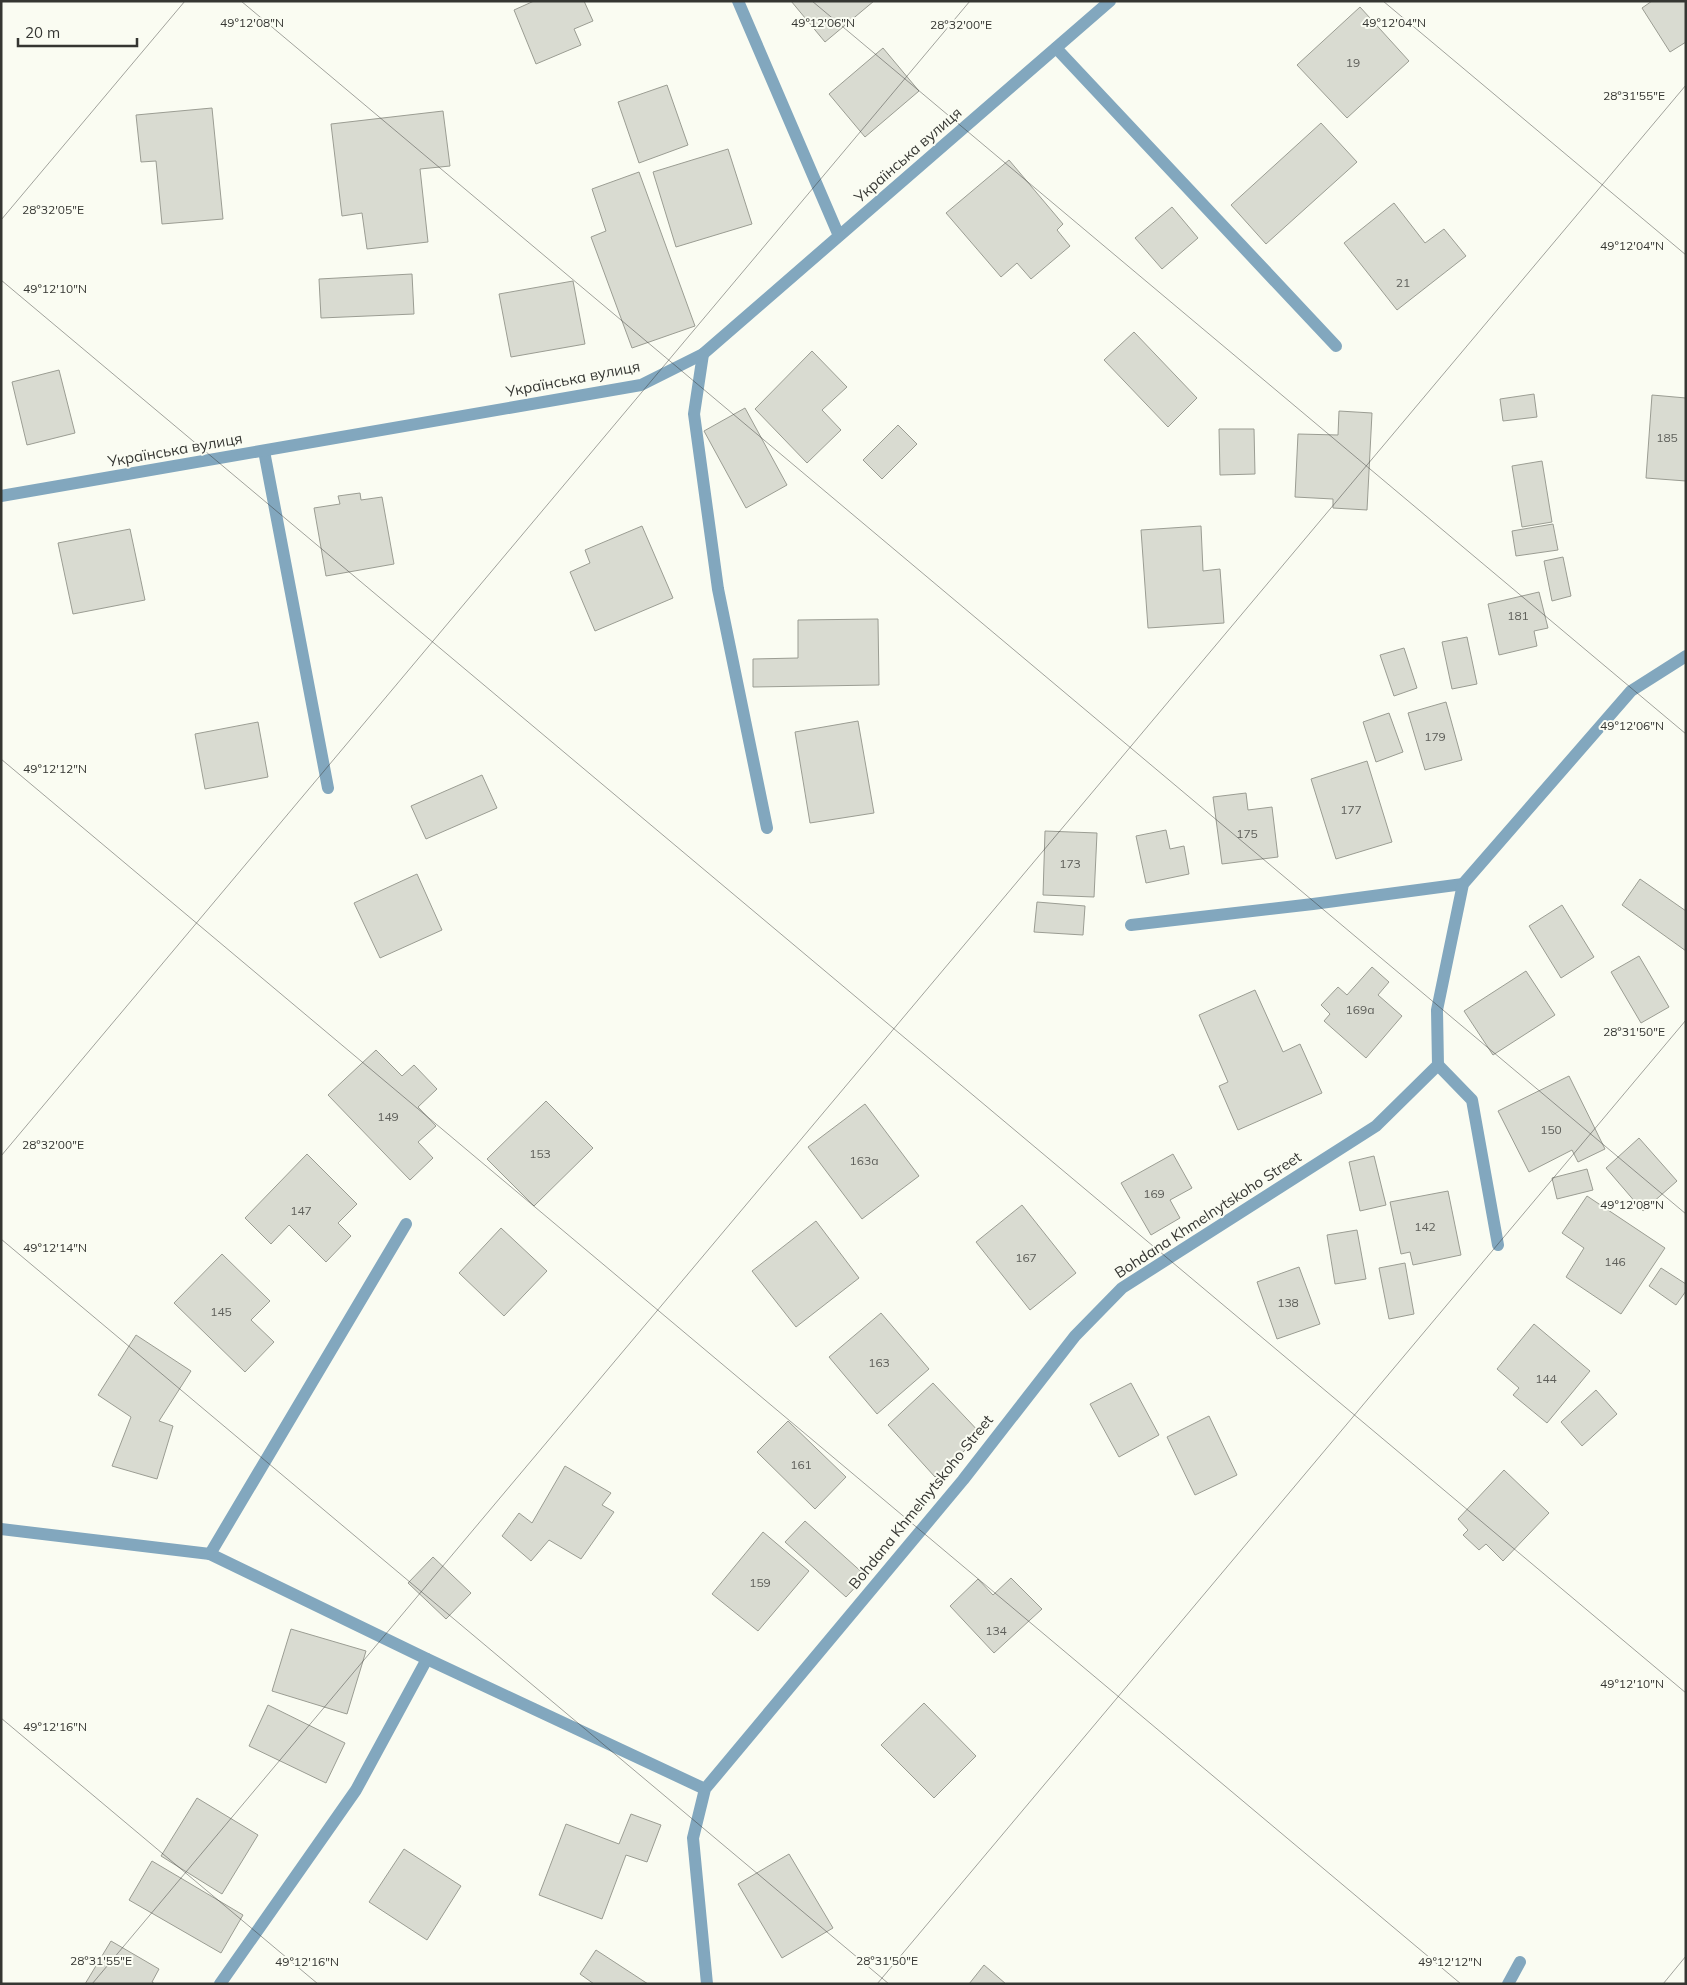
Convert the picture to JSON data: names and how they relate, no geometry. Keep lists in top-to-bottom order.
{
  "streets": {
    "street": ["Українська вулиця", "Bohdana Khmelnytskoho Street"]
  },
  "house_numbers": [
    "19",
    "21",
    "185",
    "181",
    "179",
    "177",
    "175",
    "173",
    "169а",
    "149",
    "150",
    "153",
    "163а",
    "169",
    "147",
    "142",
    "167",
    "146",
    "138",
    "145",
    "163",
    "144",
    "161",
    "159",
    "134"
  ],
  "scale_bar": "20 m",
  "coordinates": [
    "49°12'06\"N",
    "49°12'08\"N",
    "49°12'04\"N",
    "28°32'00\"E",
    "28°31'55\"E",
    "28°32'05\"E",
    "49°12'10\"N",
    "49°12'12\"N",
    "28°31'50\"E",
    "49°12'14\"N",
    "49°12'16\"N"
  ]
}
